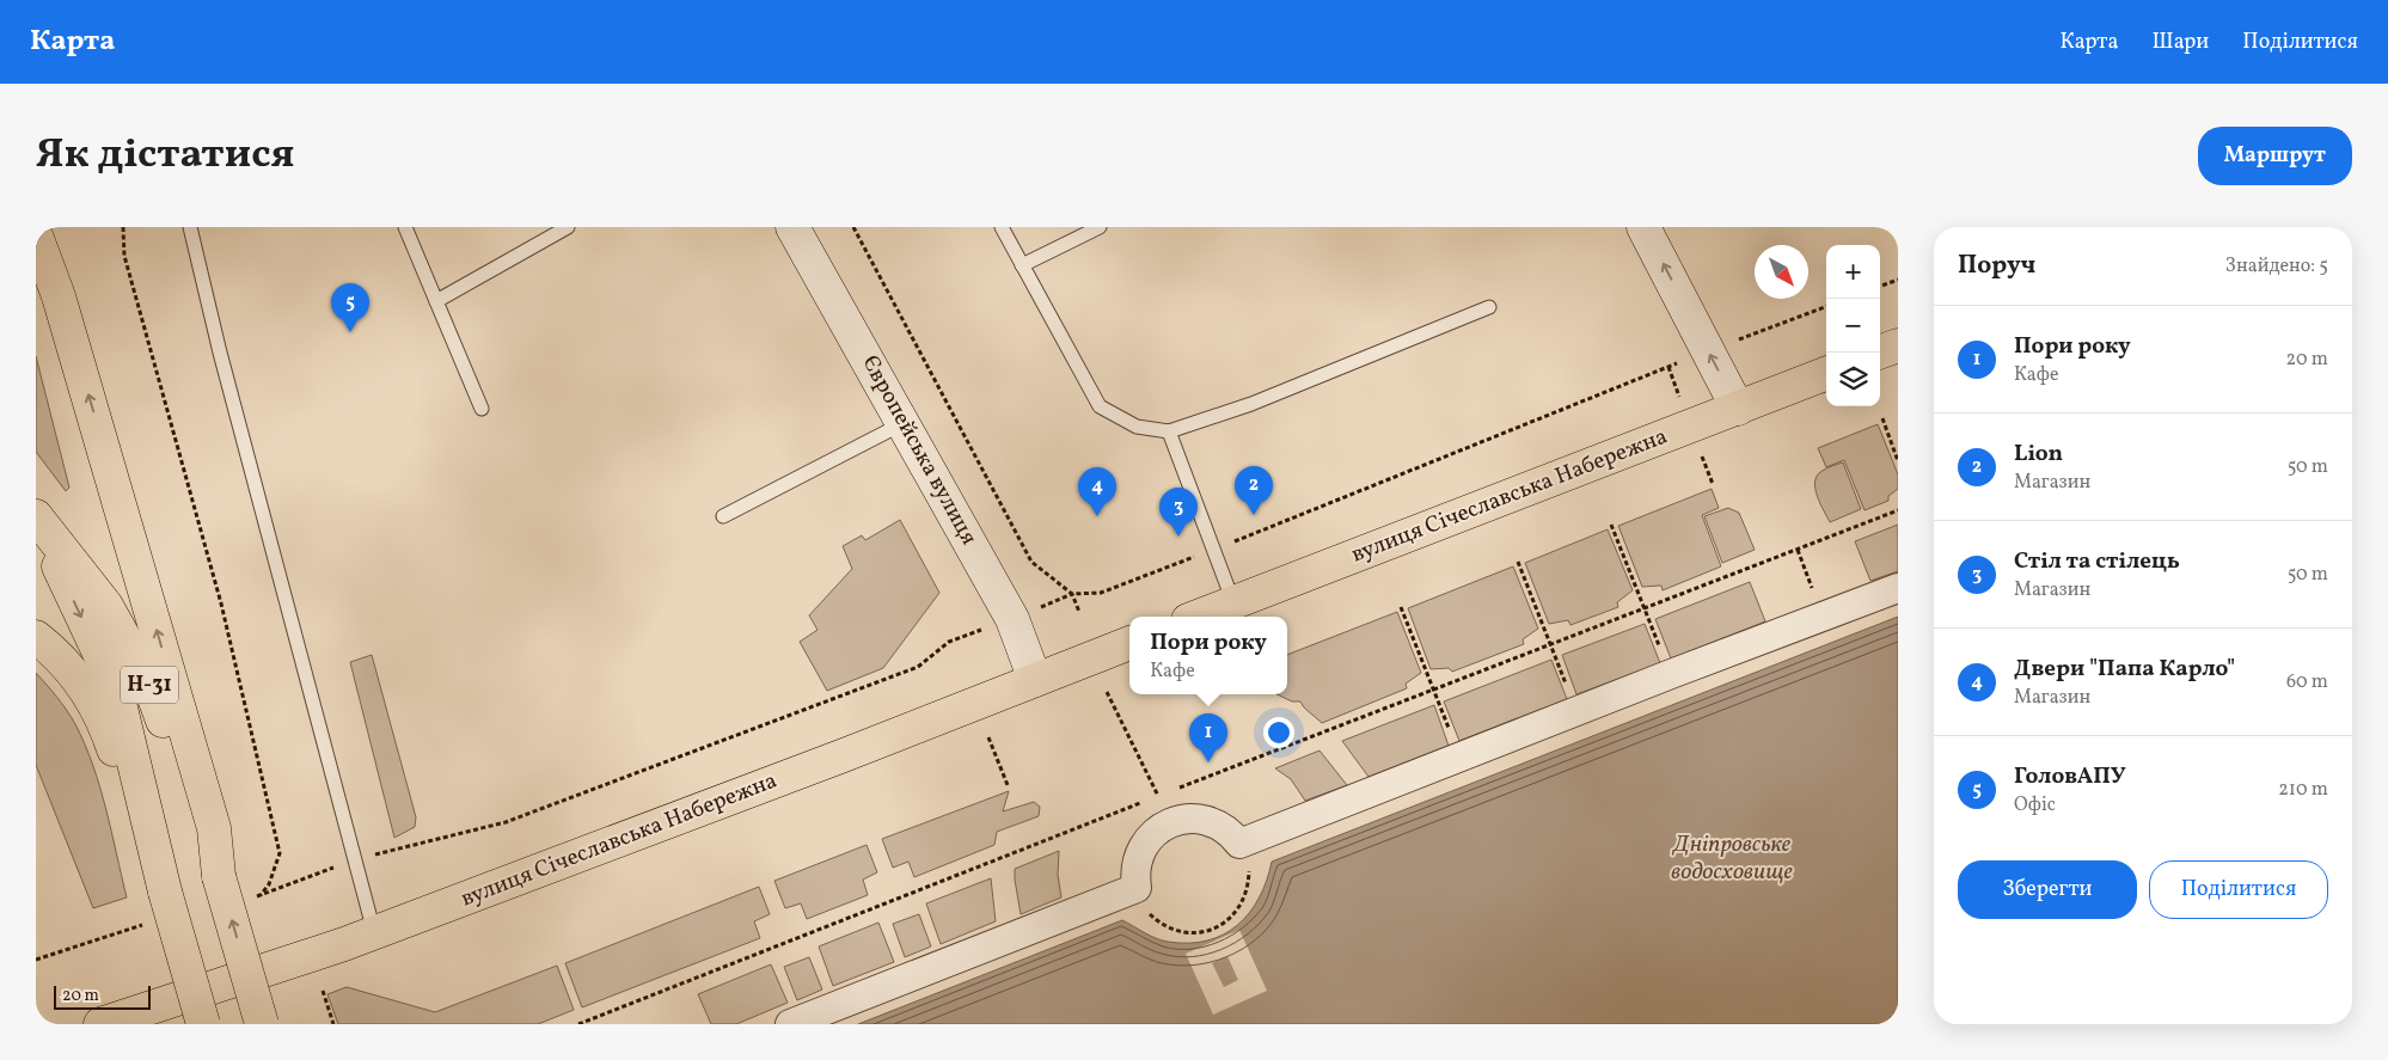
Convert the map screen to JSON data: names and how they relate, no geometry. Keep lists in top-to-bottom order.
{
  "streets": {
    "main road": ["вулиця Січеславська Набережна", "Н-31"],
    "street": ["Європейська вулиця"]
  },
  "crossings": [
    ["Європейська вулиця", "вулиця Січеславська Набережна"]
  ],
  "water": ["Дніпровське водосховище"],
  "scale_bar": "20 m",
  "north": "bottom right",
  "page": {
    "header": "Карта",
    "nav": ["Карта", "Шари", "Поділитися"],
    "title": "Як дістатися",
    "buttons": [
      "Маршрут",
      ["Зберегти", "Поділитися"]
    ],
    "heading": ["Поруч", "Знайдено: 5"],
    "map_buttons": ["+", "−"],
    "pins": [
      "5",
      "2",
      "4",
      "3",
      "1"
    ],
    "list": [
      {
        "mark": "1",
        "name": "Пори року",
        "note": "Кафе",
        "value": "20 m"
      },
      {
        "mark": "2",
        "name": "Lion",
        "note": "Магазин",
        "value": "50 m"
      },
      {
        "mark": "3",
        "name": "Стіл та стілець",
        "note": "Магазин",
        "value": "50 m"
      },
      {
        "mark": "4",
        "name": "Двери \"Папа Карло\"",
        "note": "Магазин",
        "value": "60 m"
      },
      {
        "mark": "5",
        "name": "ГоловАПУ",
        "note": "Офіс",
        "value": "210 m"
      }
    ],
    "popup": ["Пори року", "Кафе"],
    "scale": "20 m"
  }
}
